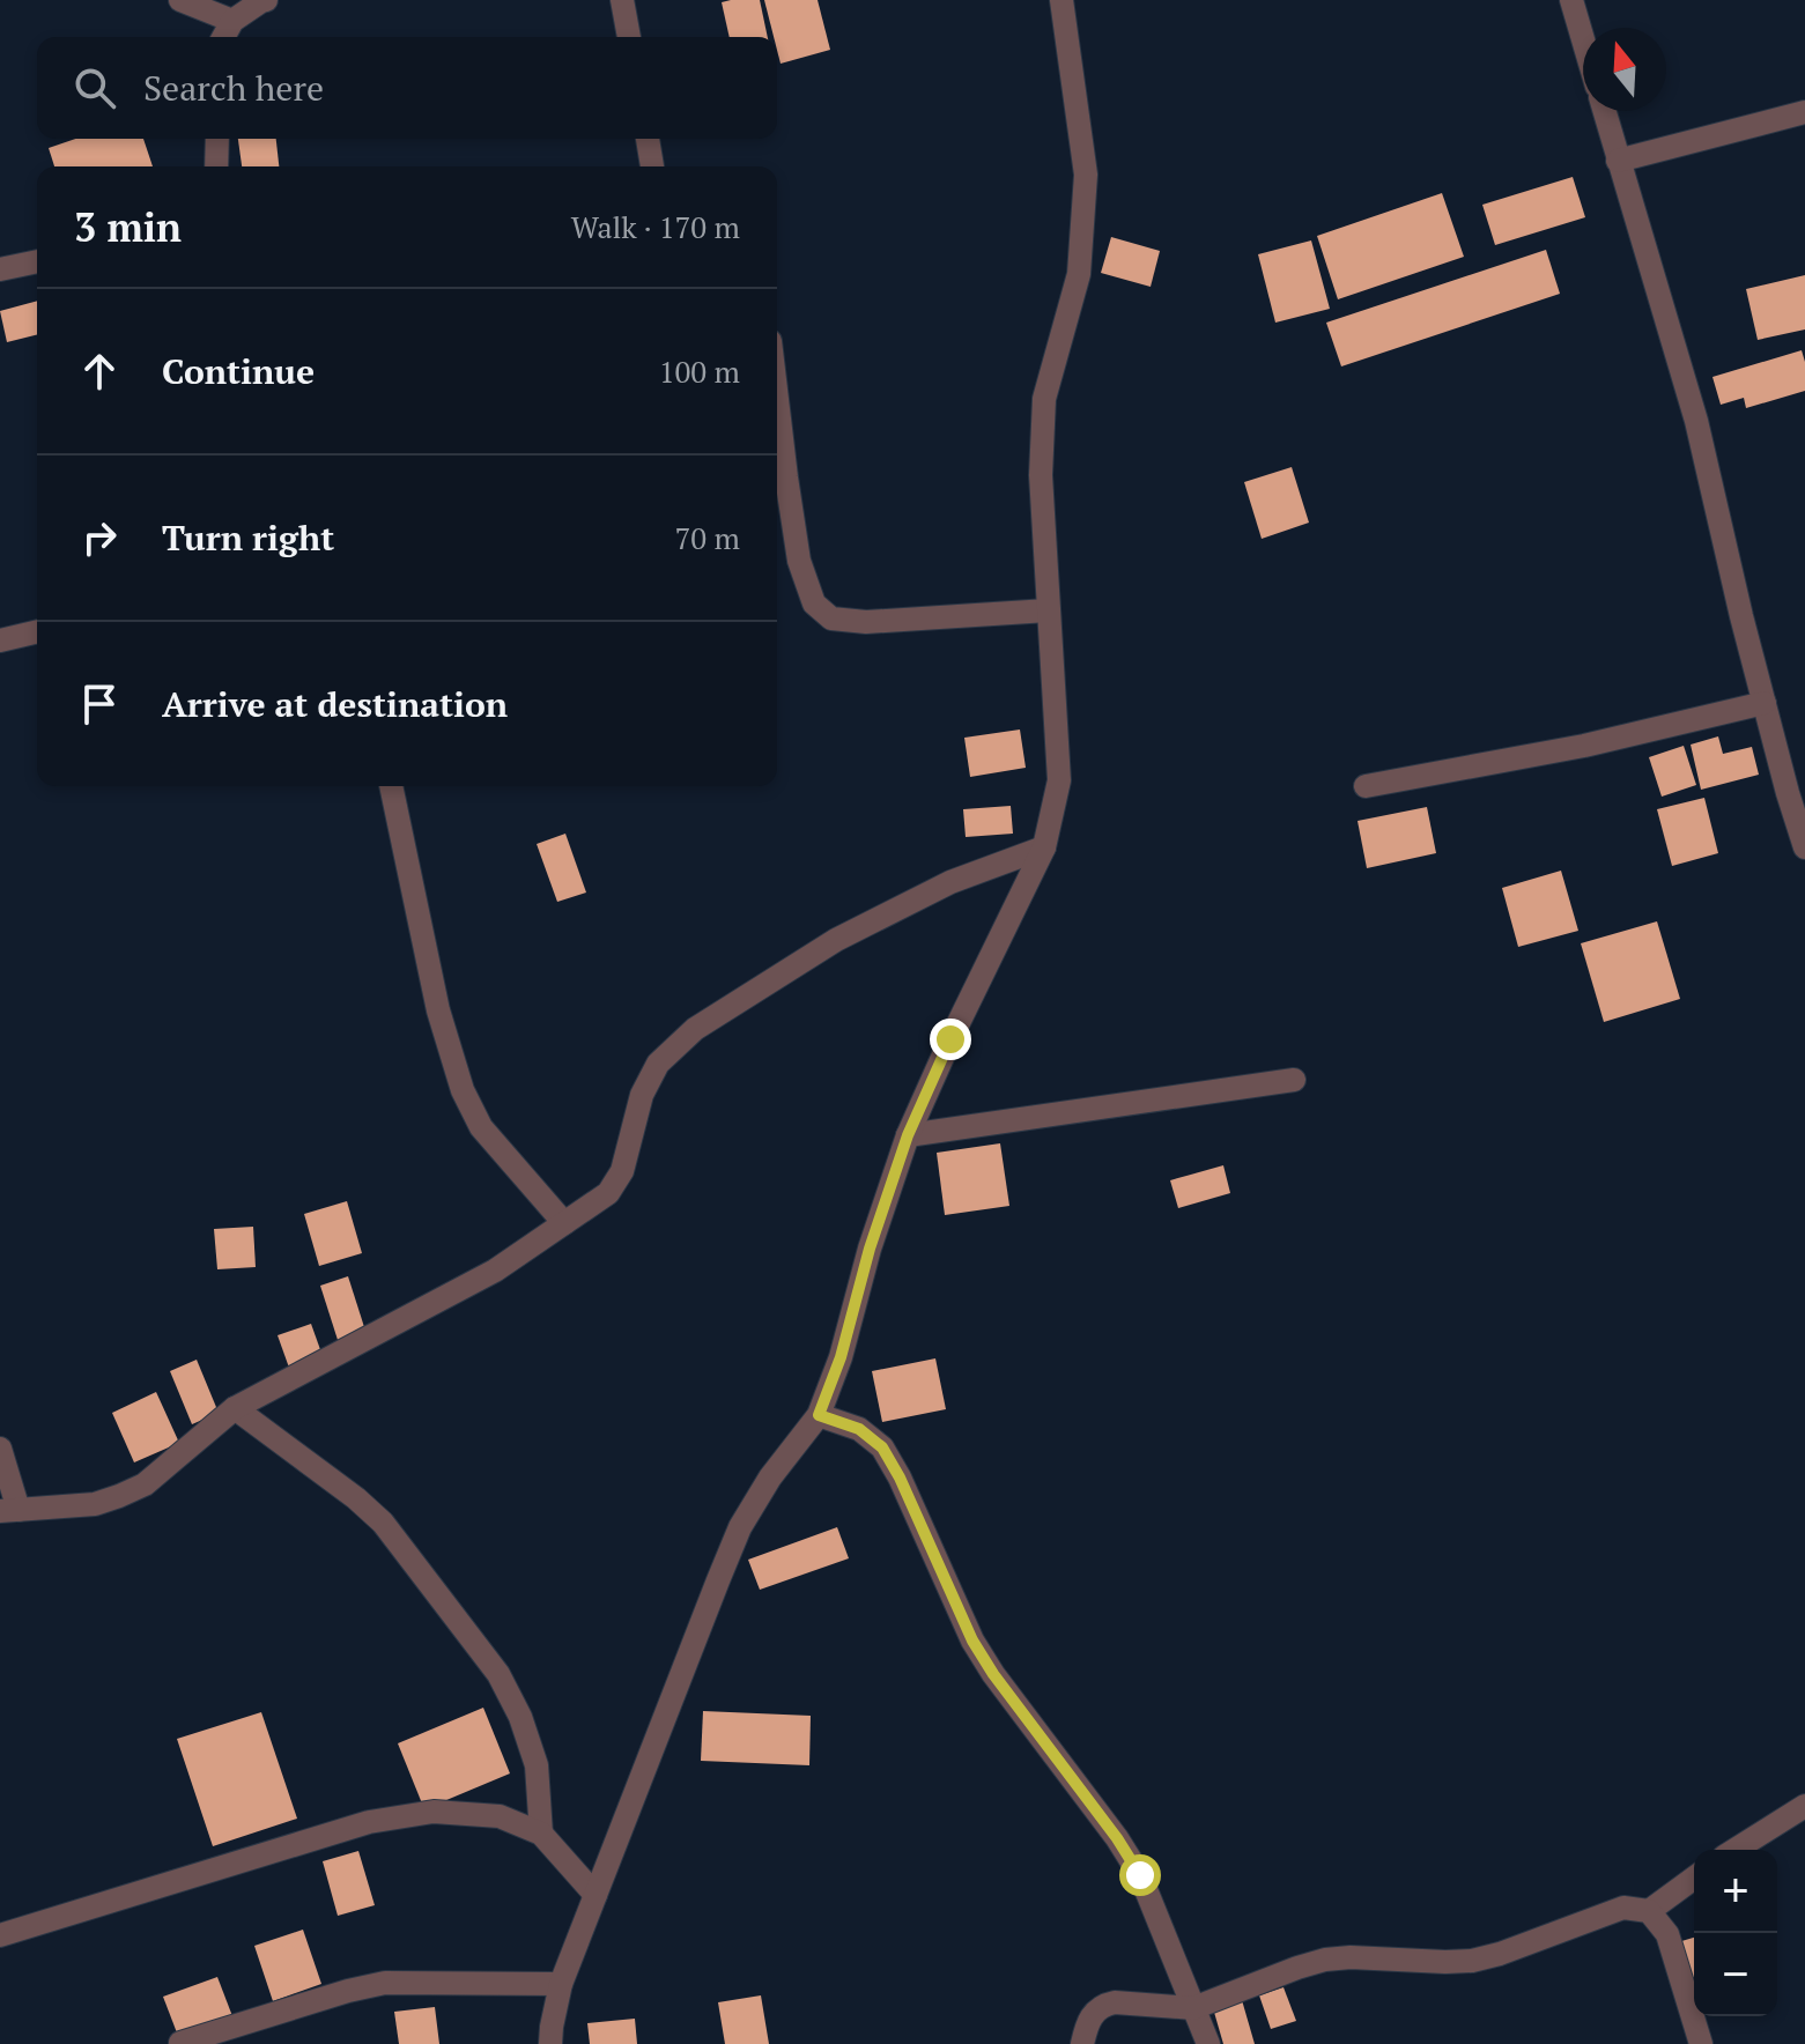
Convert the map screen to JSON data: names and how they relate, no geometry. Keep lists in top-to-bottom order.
{
  "north": "top",
  "page": {
    "search": "Search here",
    "heading": ["3 min", "Walk · 170 m"],
    "list": [
      ["Continue", "100 m"],
      ["Turn right", "70 m"],
      "Arrive at destination"
    ],
    "map_buttons": ["+", "−"]
  }
}
